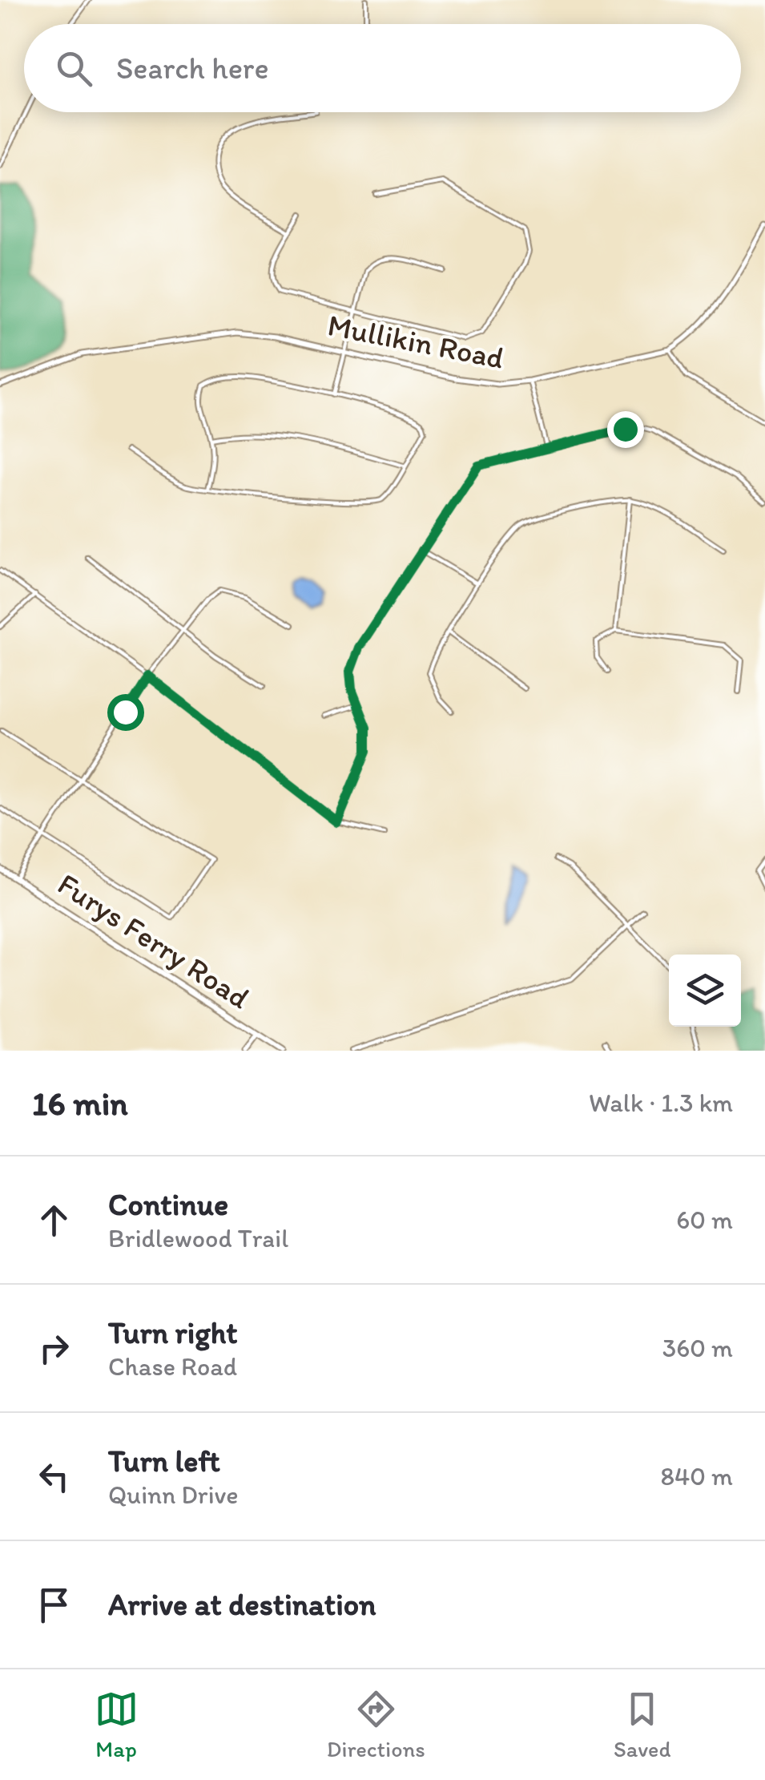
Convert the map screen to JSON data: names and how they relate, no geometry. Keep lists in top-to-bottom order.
{
  "streets": {
    "main road": ["Furys Ferry Road"],
    "street": ["Mullikin Road"]
  },
  "page": {
    "search": "Search here",
    "heading": ["16 min", "Walk · 1.3 km"],
    "list": [
      ["Continue", "Bridlewood Trail", "60 m"],
      ["Turn right", "Chase Road", "360 m"],
      ["Turn left", "Quinn Drive", "840 m"],
      "Arrive at destination"
    ],
    "nav": ["Map", "Directions", "Saved"]
  }
}
